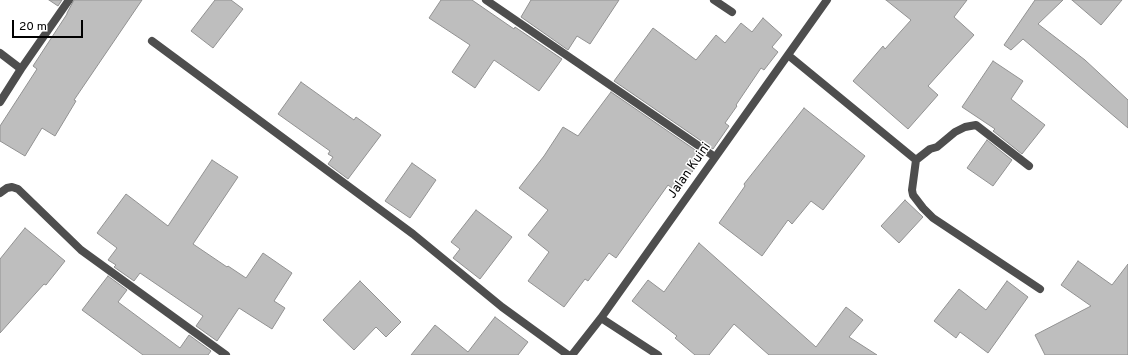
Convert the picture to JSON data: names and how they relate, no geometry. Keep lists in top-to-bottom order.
{
  "streets": {
    "street": ["Jalan Kuini"]
  },
  "scale_bar": "20 m"
}
